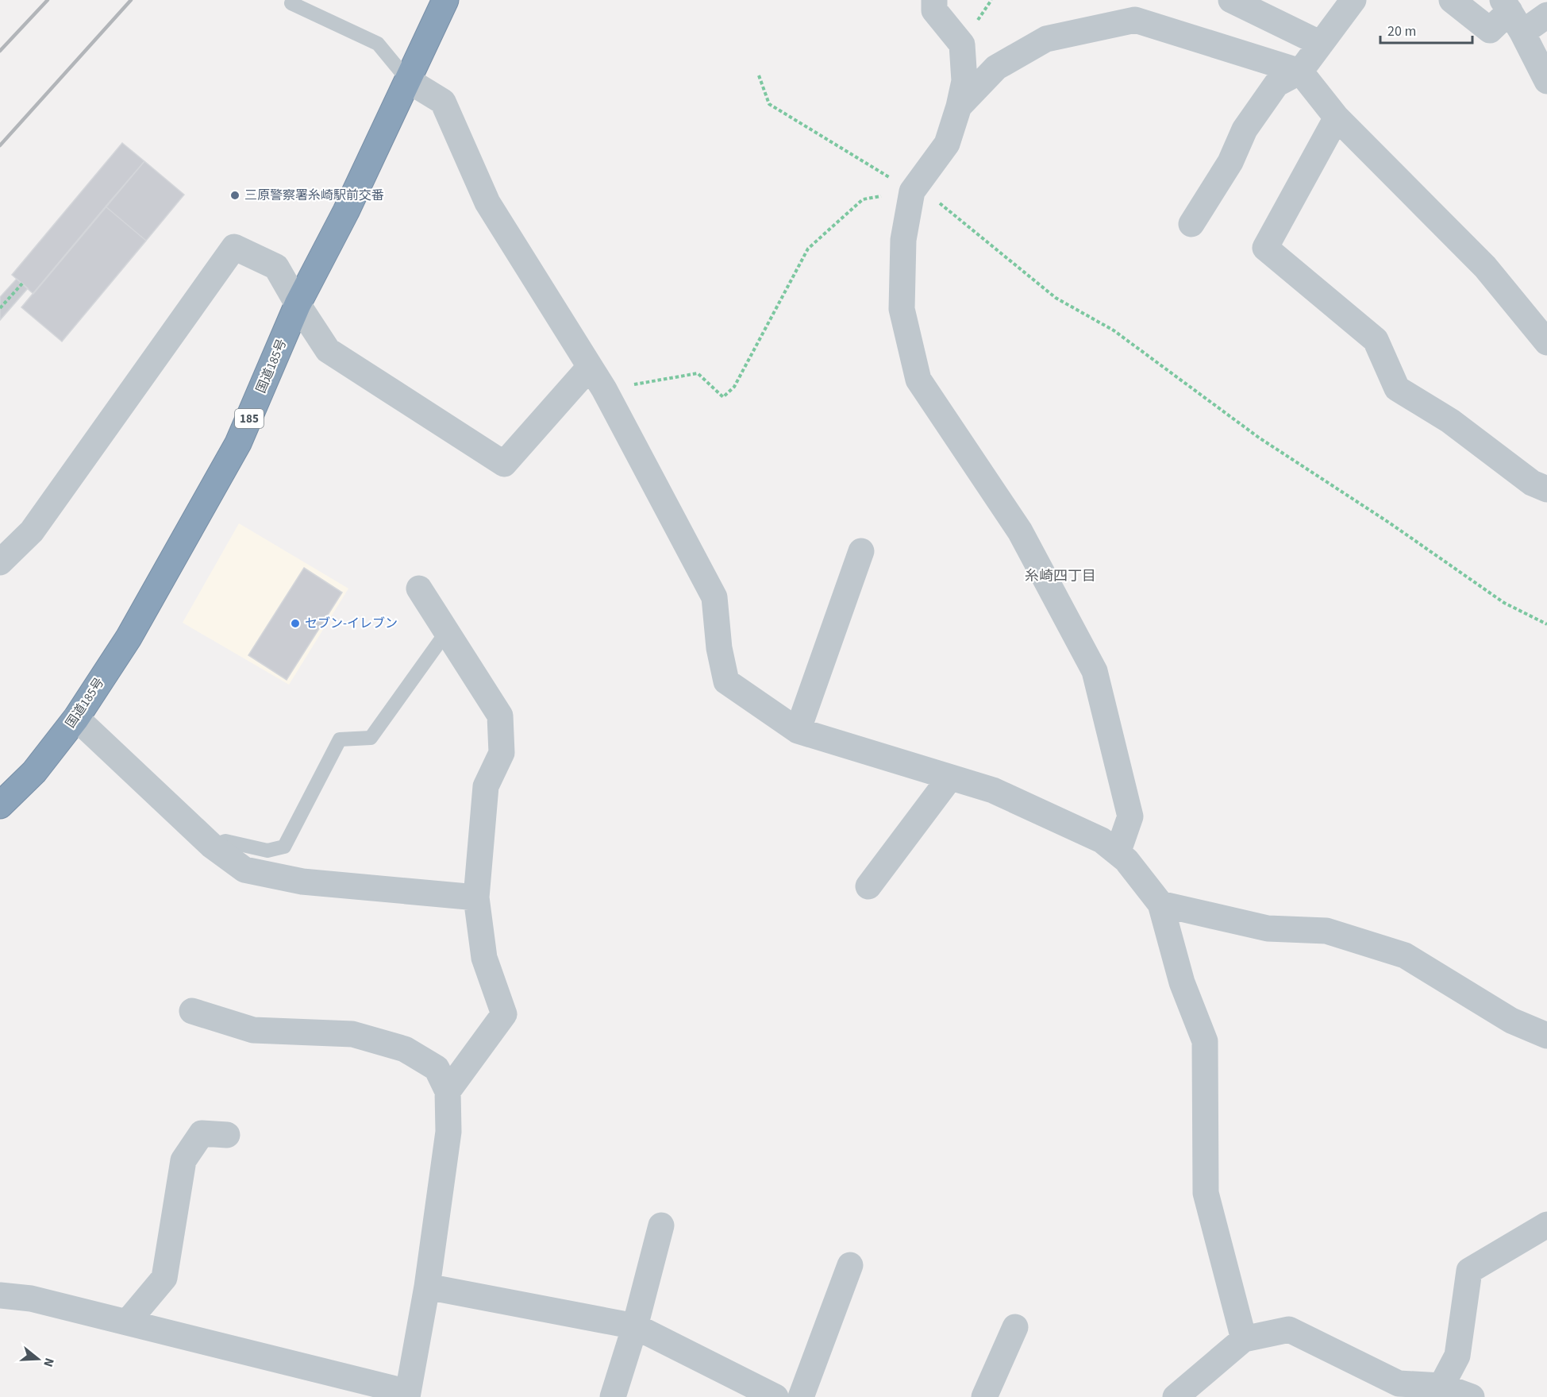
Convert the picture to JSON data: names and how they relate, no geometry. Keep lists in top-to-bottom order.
{
  "streets": {
    "highway": ["国道185号", "185"]
  },
  "districts": ["糸崎四丁目"],
  "places": ["三原警察署糸崎駅前交番", "セブン-イレブン"],
  "scale_bar": "20 m",
  "north": "right"
}
